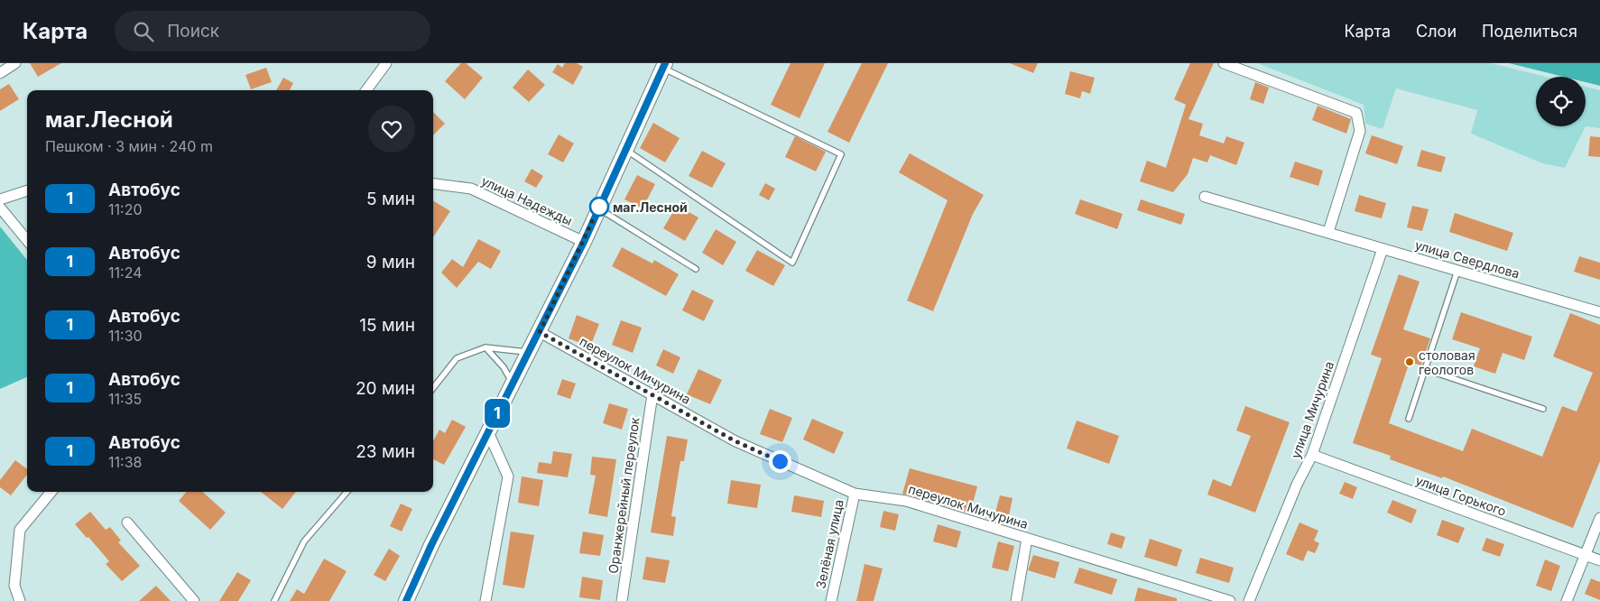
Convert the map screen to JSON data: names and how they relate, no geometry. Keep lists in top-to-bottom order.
{
  "streets": {
    "street": [
      "улица Надежды",
      "улица Свердлова",
      "переулок Мичурина",
      "улица Мичурина",
      "Оранжерейный переулок",
      "улица Горького",
      "Зелёная улица"
    ]
  },
  "crossings": [
    ["улица Свердлова", "улица Мичурина"],
    ["переулок Мичурина", "Оранжерейный переулок"],
    ["переулок Мичурина", "Зелёная улица"],
    ["улица Мичурина", "улица Горького"]
  ],
  "places": ["маг.Лесной", "столовая геологов"],
  "lines": ["bus line 1"],
  "page": {
    "header": "Карта",
    "search": "Поиск",
    "nav": ["Карта", "Слои", "Поделиться"],
    "on_map": "1",
    "heading": ["маг.Лесной", "Пешком · 3 мин · 240 m"],
    "list": [
      {
        "mark": "1",
        "name": "Автобус",
        "note": "11:20",
        "value": "5 мин"
      },
      {
        "mark": "1",
        "name": "Автобус",
        "note": "11:24",
        "value": "9 мин"
      },
      {
        "mark": "1",
        "name": "Автобус",
        "note": "11:30",
        "value": "15 мин"
      },
      {
        "mark": "1",
        "name": "Автобус",
        "note": "11:35",
        "value": "20 мин"
      },
      {
        "mark": "1",
        "name": "Автобус",
        "note": "11:38",
        "value": "23 мин"
      }
    ]
  }
}
